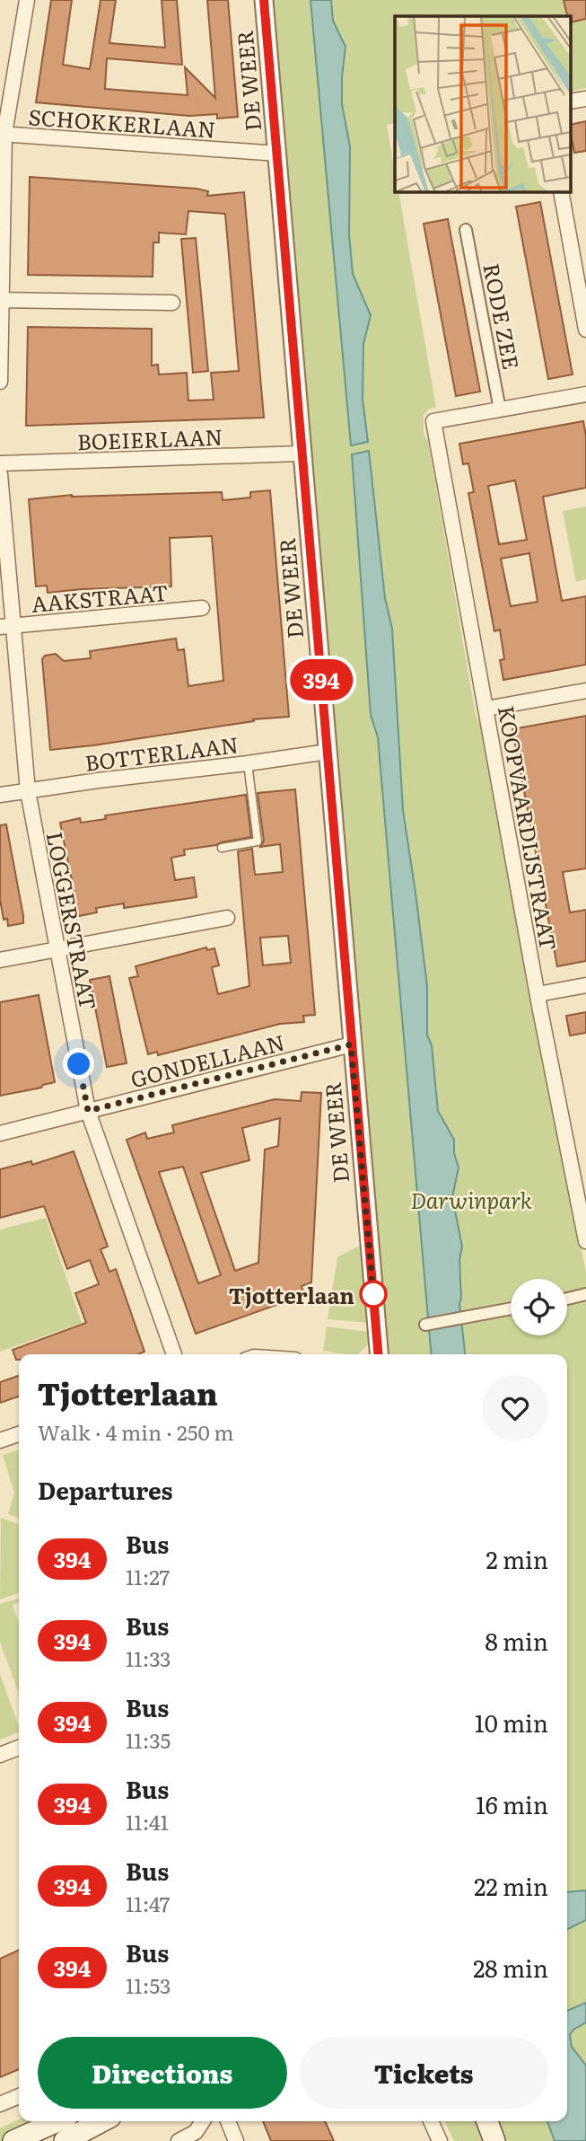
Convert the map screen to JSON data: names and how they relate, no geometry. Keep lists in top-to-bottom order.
{
  "streets": {
    "street": [
      "DE WEER",
      "SCHOKKERLAAN",
      "RODE ZEE",
      "BOEIERLAAN",
      "AAKSTRAAT",
      "BOTTERLAAN",
      "KOOPVAARDIJSTRAAT",
      "LOGGERSTRAAT",
      "GONDELLAAN"
    ]
  },
  "crossings": [
    ["DE WEER", "SCHOKKERLAAN"],
    ["DE WEER", "BOEIERLAAN"],
    ["DE WEER", "BOTTERLAAN"],
    ["DE WEER", "GONDELLAAN"],
    ["RODE ZEE", "KOOPVAARDIJSTRAAT"],
    ["AAKSTRAAT", "LOGGERSTRAAT"],
    ["BOTTERLAAN", "LOGGERSTRAAT"],
    ["LOGGERSTRAAT", "GONDELLAAN"]
  ],
  "parks": ["Darwinpark"],
  "places": ["Tjotterlaan"],
  "lines": ["bus line 394"],
  "page": {
    "on_map": "394",
    "heading": [
      ["Tjotterlaan", "Walk · 4 min · 250 m"],
      "Departures"
    ],
    "list": [
      {
        "mark": "394",
        "name": "Bus",
        "note": "11:27",
        "value": "2 min"
      },
      {
        "mark": "394",
        "name": "Bus",
        "note": "11:33",
        "value": "8 min"
      },
      {
        "mark": "394",
        "name": "Bus",
        "note": "11:35",
        "value": "10 min"
      },
      {
        "mark": "394",
        "name": "Bus",
        "note": "11:41",
        "value": "16 min"
      },
      {
        "mark": "394",
        "name": "Bus",
        "note": "11:47",
        "value": "22 min"
      },
      {
        "mark": "394",
        "name": "Bus",
        "note": "11:53",
        "value": "28 min"
      }
    ],
    "buttons": ["Directions", "Tickets"]
  }
}
